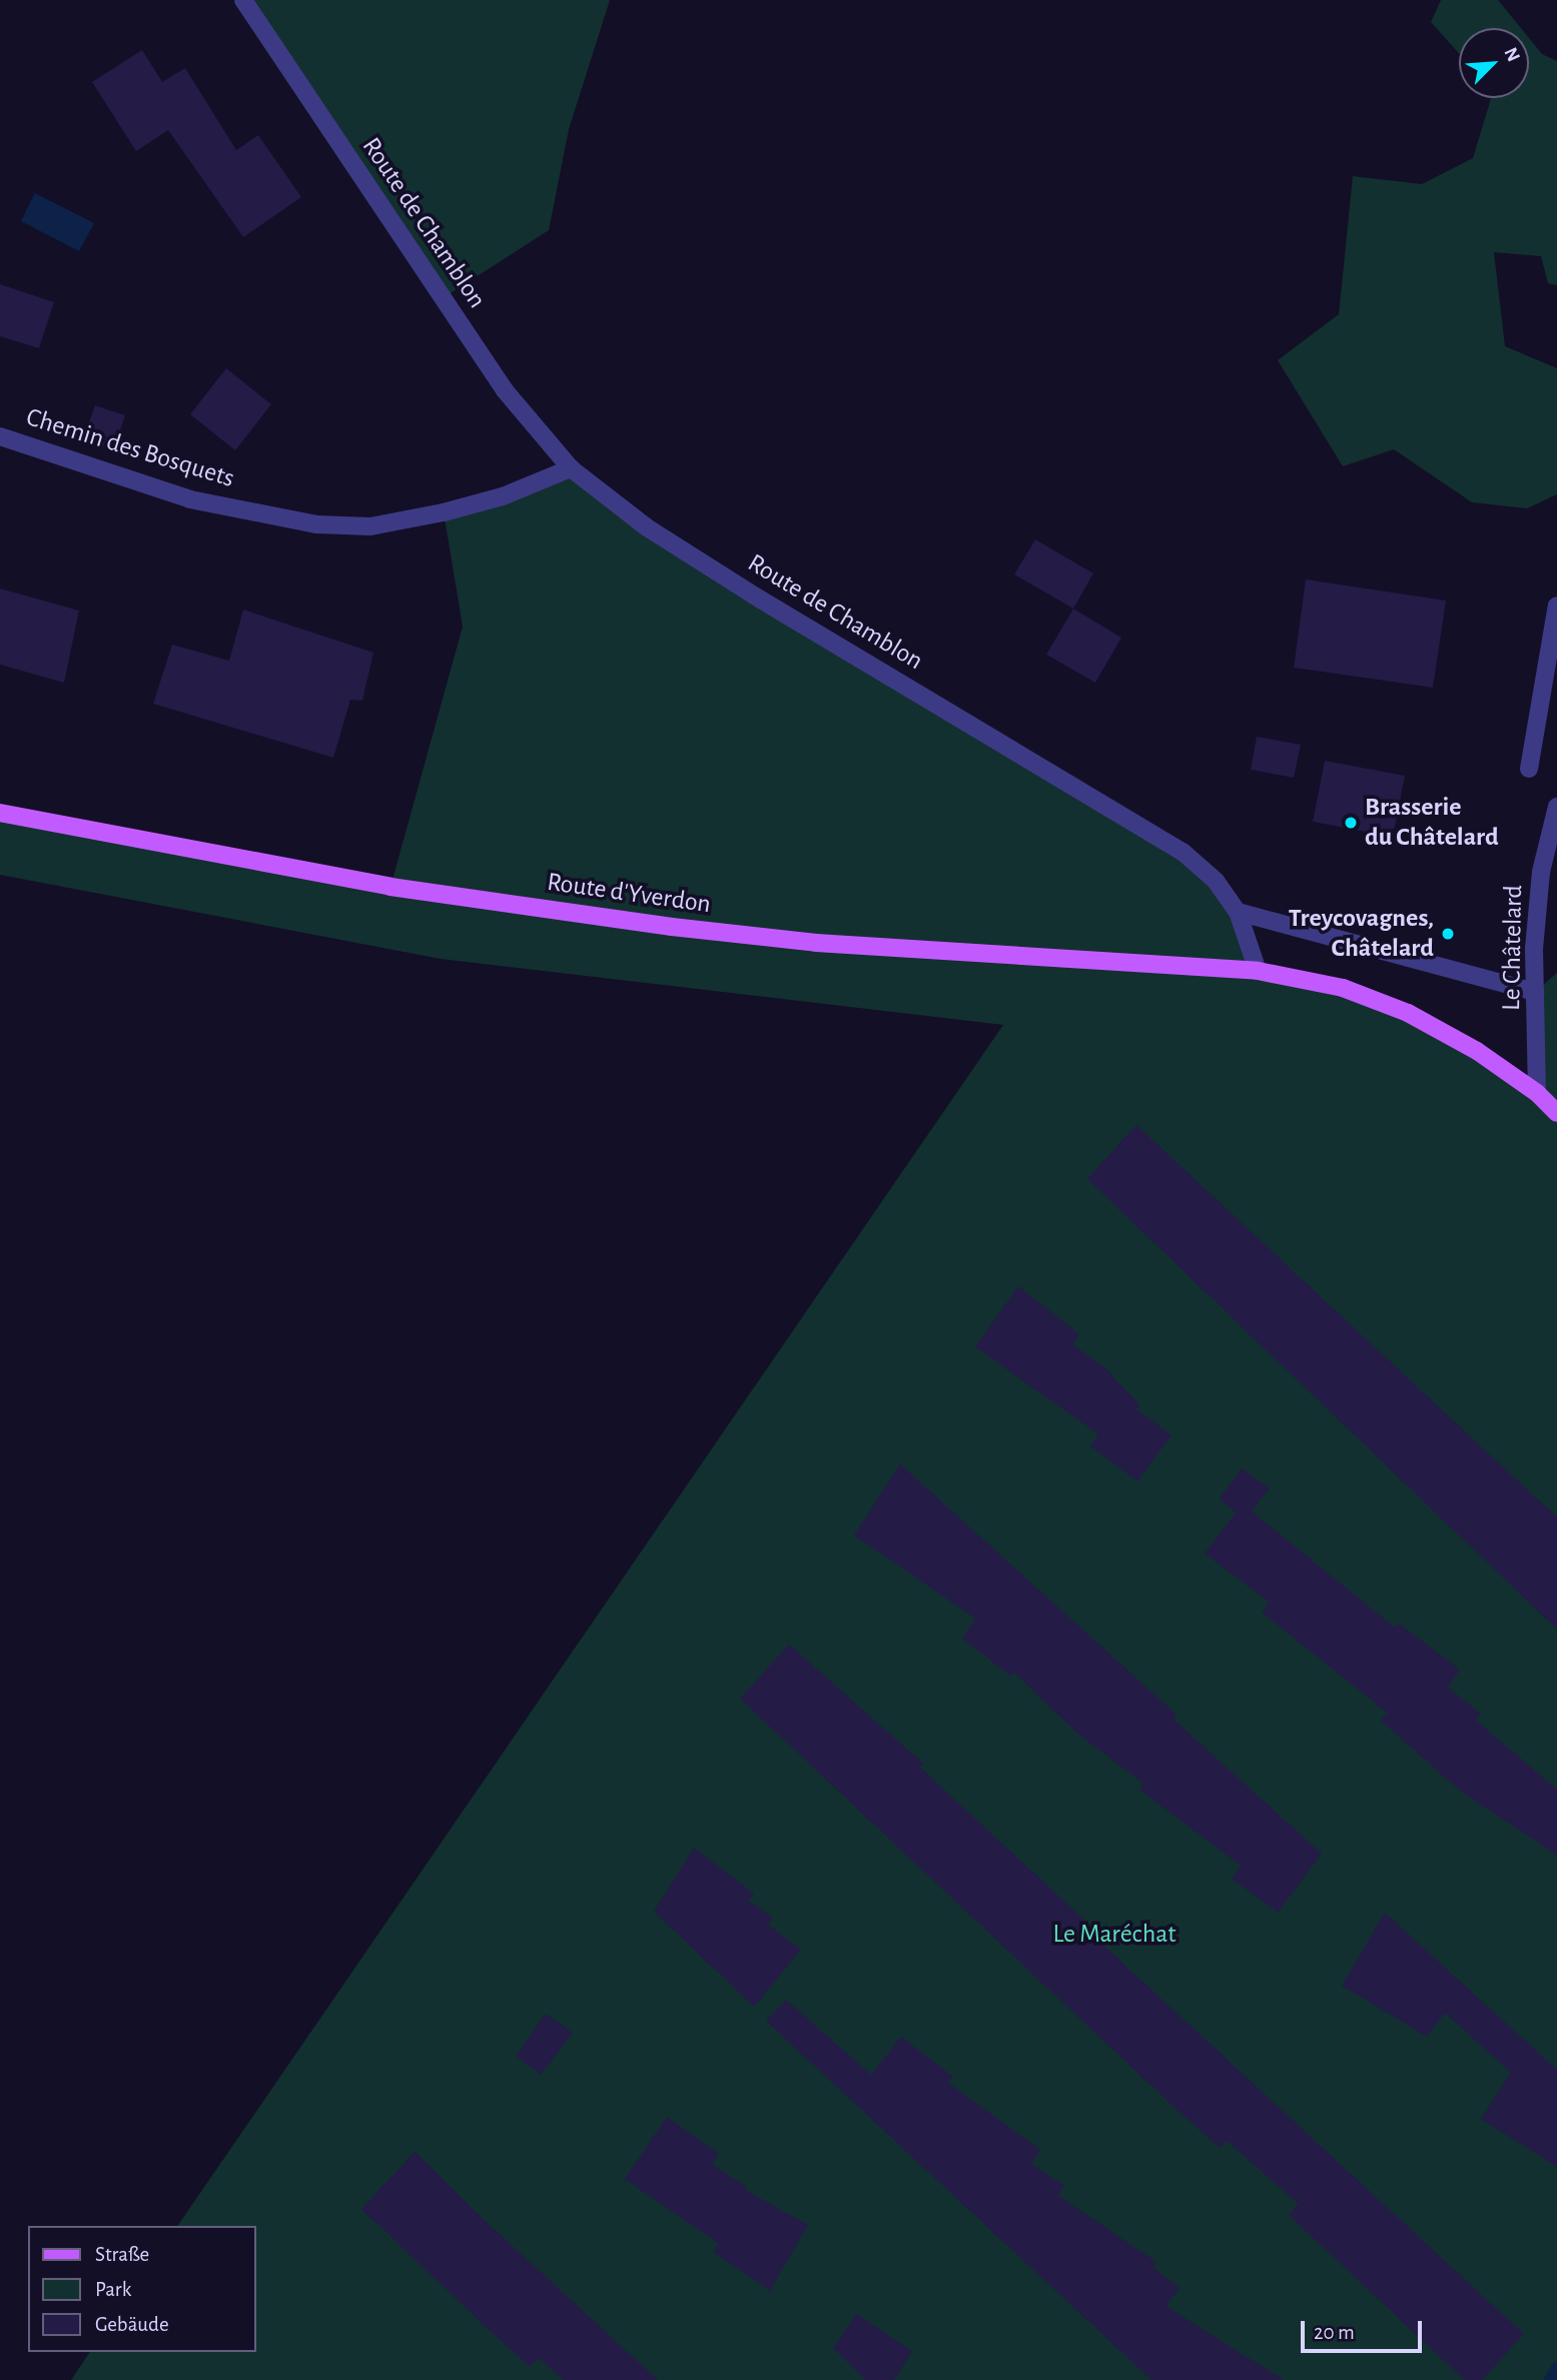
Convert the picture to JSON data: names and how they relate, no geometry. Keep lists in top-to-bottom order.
{
  "streets": {
    "main road": ["Route d'Yverdon"],
    "street": ["Route de Chamblon", "Chemin des Bosquets", "Le Châtelard"]
  },
  "crossings": [
    ["Route de Chamblon", "Chemin des Bosquets"],
    ["Route de Chamblon", "Route d'Yverdon"]
  ],
  "parks": ["Le Maréchat"],
  "places": ["Brasserie du Châtelard", "Treycovagnes, Châtelard"],
  "legend": ["Straße", "Park", "Gebäude"],
  "scale_bar": "20 m",
  "north": "top right"
}
